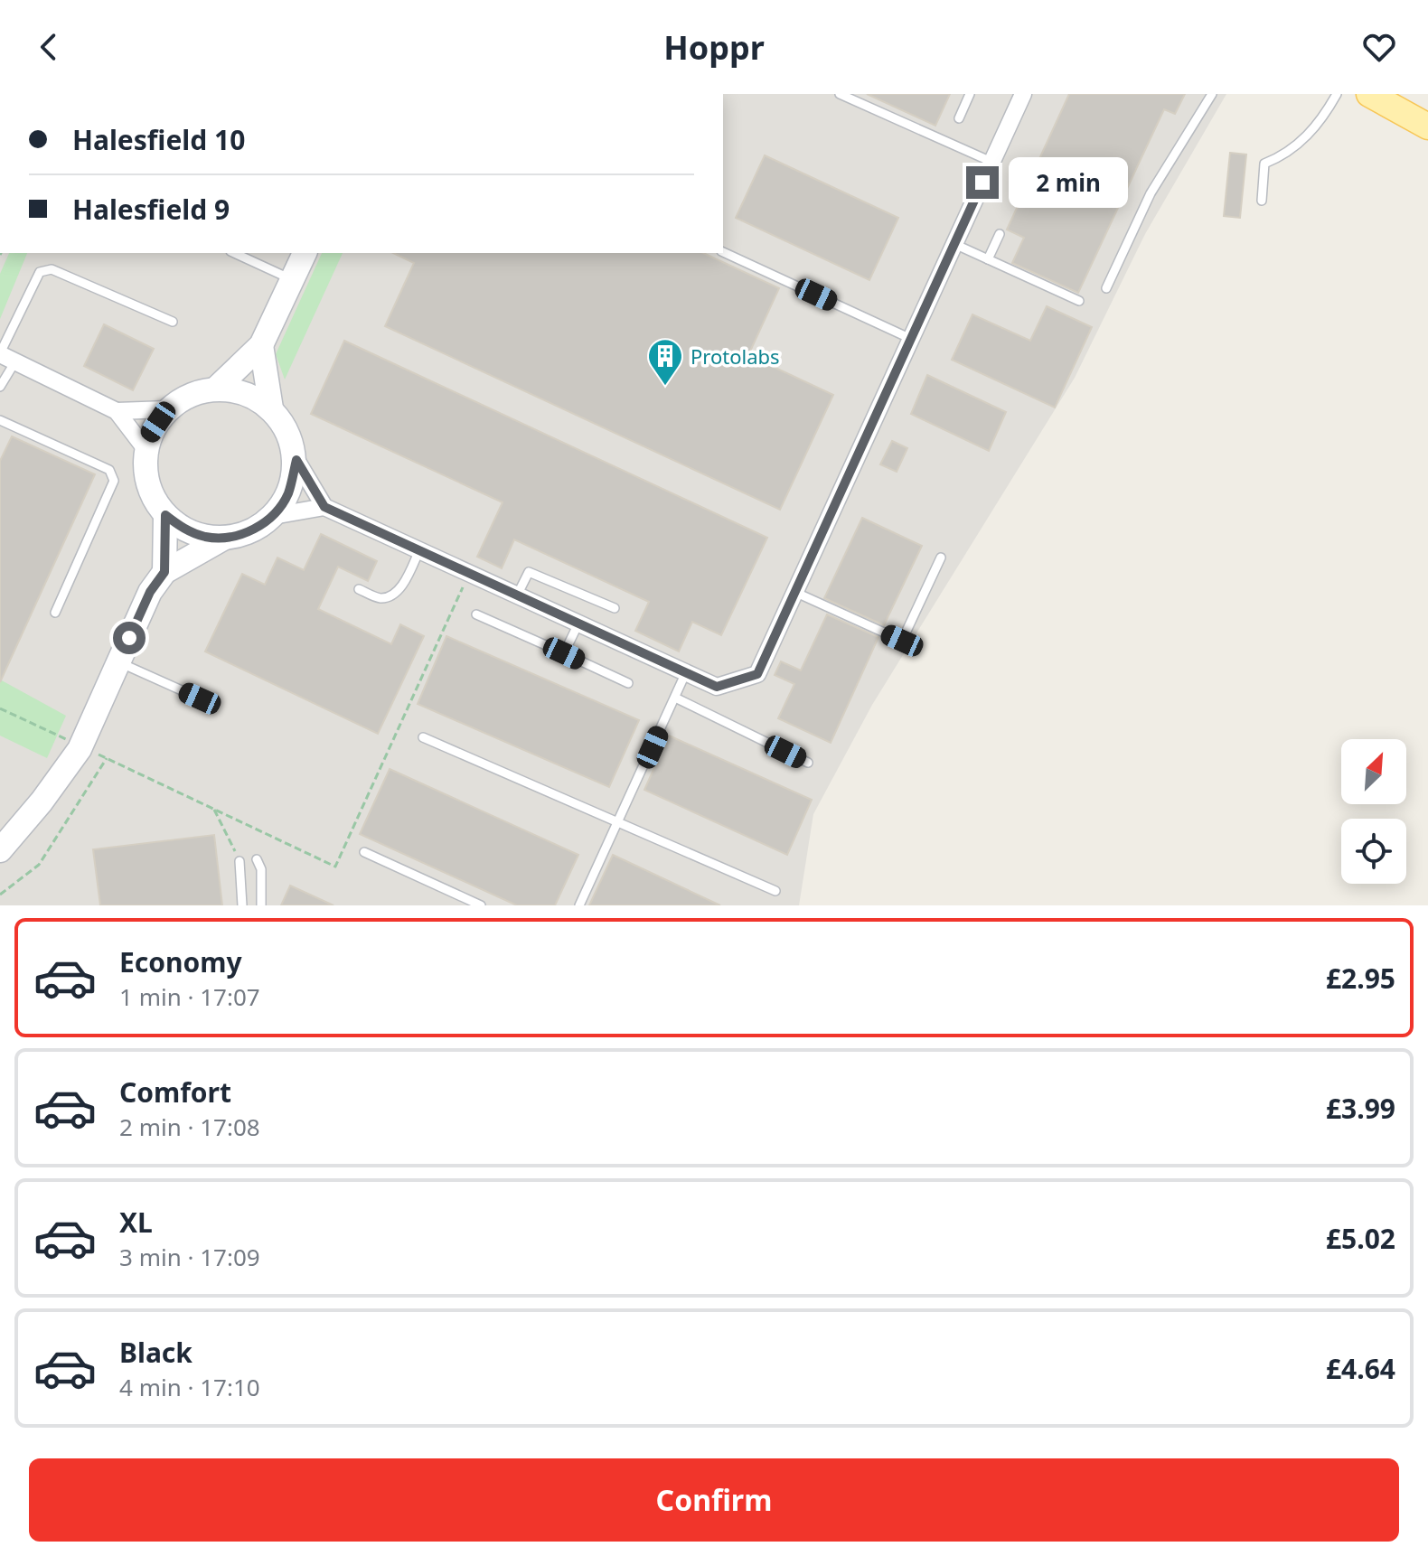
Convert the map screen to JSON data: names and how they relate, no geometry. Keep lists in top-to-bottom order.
{
  "places": {
    "building": ["Protolabs"]
  },
  "north": "top right",
  "page": {
    "header": "Hoppr",
    "banner": ["Halesfield 10", "Halesfield 9"],
    "bubble": "2 min",
    "list": [
      {
        "name": "Economy",
        "note": "1 min · 17:07",
        "value": "£2.95"
      },
      {
        "name": "Comfort",
        "note": "2 min · 17:08",
        "value": "£3.99"
      },
      {
        "name": "XL",
        "note": "3 min · 17:09",
        "value": "£5.02"
      },
      {
        "name": "Black",
        "note": "4 min · 17:10",
        "value": "£4.64"
      }
    ],
    "buttons": "Confirm"
  }
}
